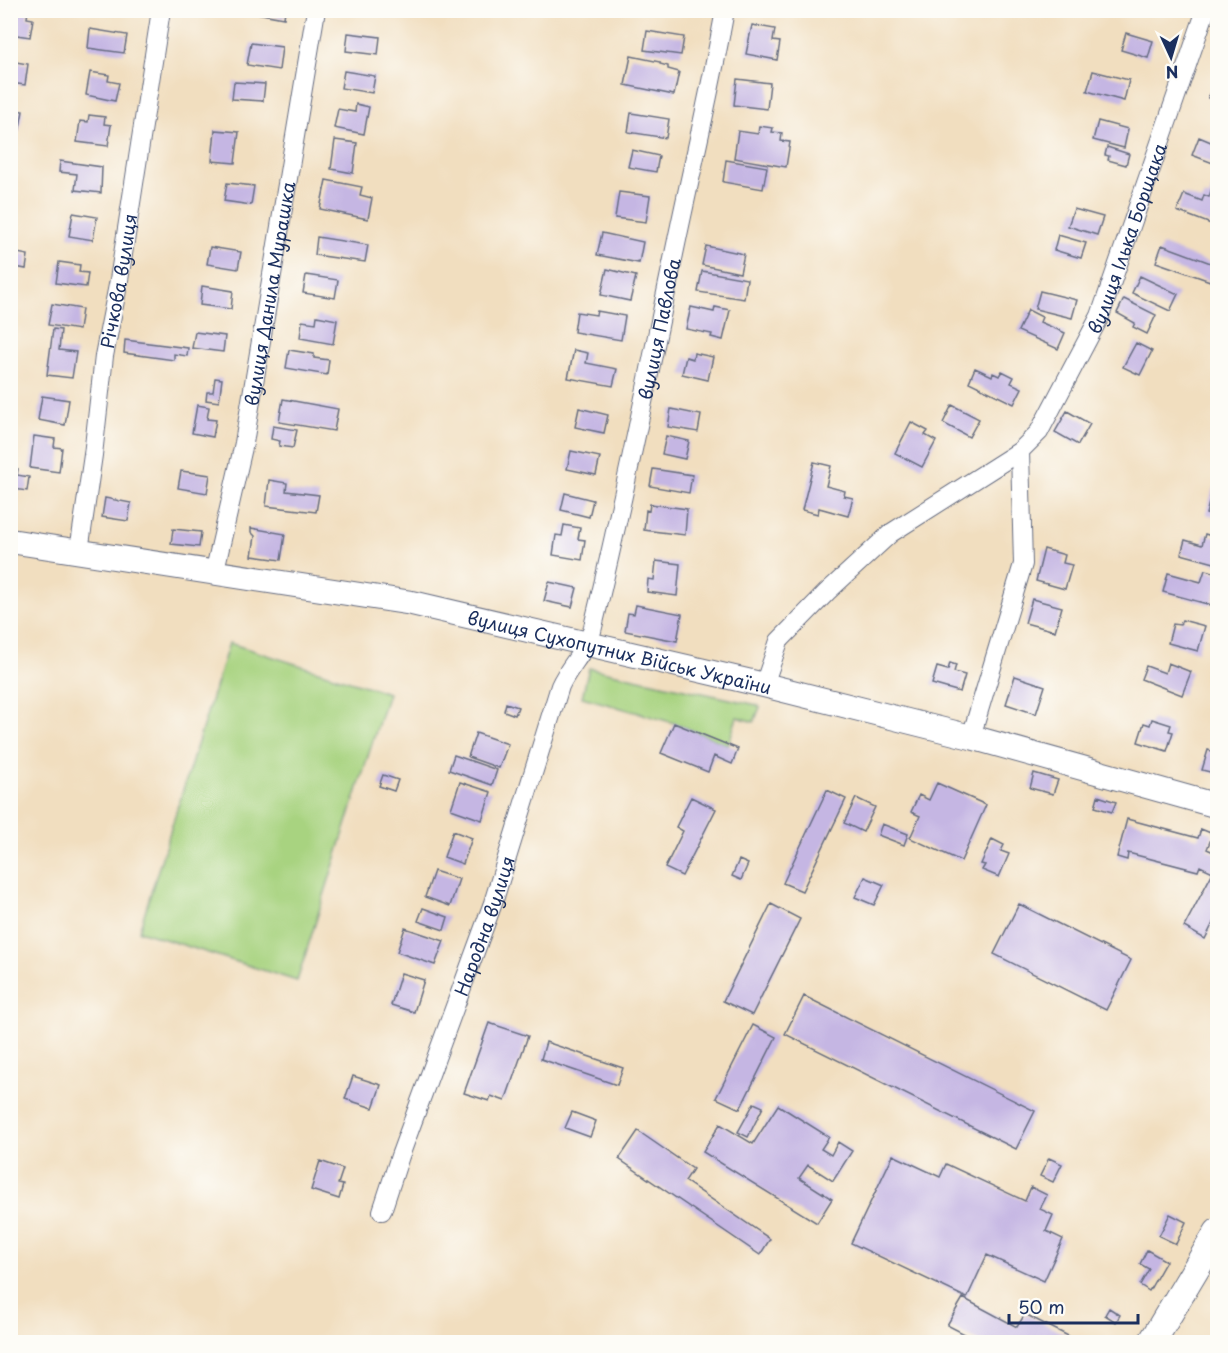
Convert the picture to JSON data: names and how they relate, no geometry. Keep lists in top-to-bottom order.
{
  "streets": {
    "street": [
      "вулиця Ілька Борщака",
      "Річкова вулиця",
      "вулиця Данила Мурашка",
      "вулиця Павлова",
      "вулиця Сухопутних Військ України",
      "Народна вулиця"
    ]
  },
  "crossings": [
    ["вулиця Ілька Борщака", "вулиця Сухопутних Військ України"],
    ["Річкова вулиця", "вулиця Сухопутних Військ України"],
    ["вулиця Данила Мурашка", "вулиця Сухопутних Військ України"],
    ["вулиця Павлова", "вулиця Сухопутних Військ України"],
    ["вулиця Павлова", "Народна вулиця"],
    ["вулиця Сухопутних Військ України", "Народна вулиця"]
  ],
  "scale_bar": "50 m",
  "north": "bottom"
}
